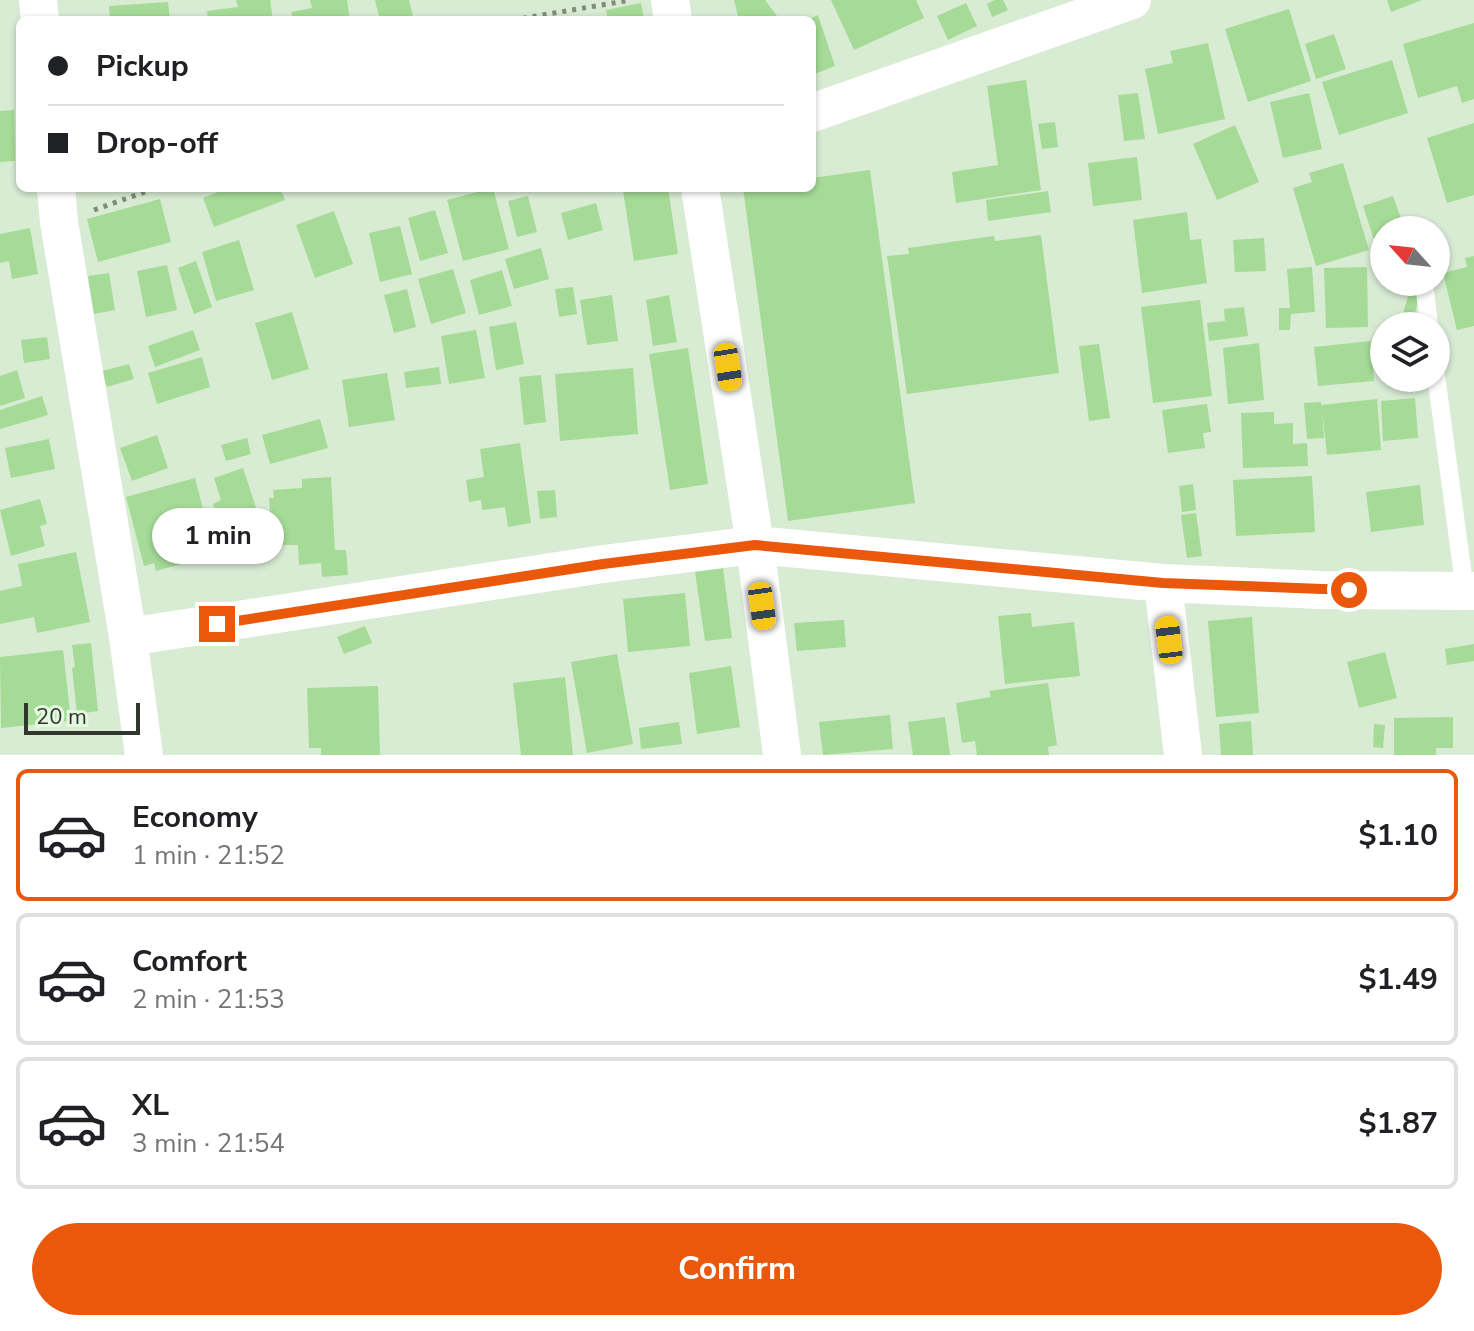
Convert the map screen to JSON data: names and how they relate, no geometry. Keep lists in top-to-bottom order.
{
  "scale_bar": "20 m",
  "north": "top left",
  "page": {
    "banner": ["Pickup", "Drop-off"],
    "bubble": "1 min",
    "scale": "20 m",
    "list": [
      {
        "name": "Economy",
        "note": "1 min · 21:52",
        "value": "$1.10"
      },
      {
        "name": "Comfort",
        "note": "2 min · 21:53",
        "value": "$1.49"
      },
      {
        "name": "XL",
        "note": "3 min · 21:54",
        "value": "$1.87"
      }
    ],
    "buttons": "Confirm"
  }
}
